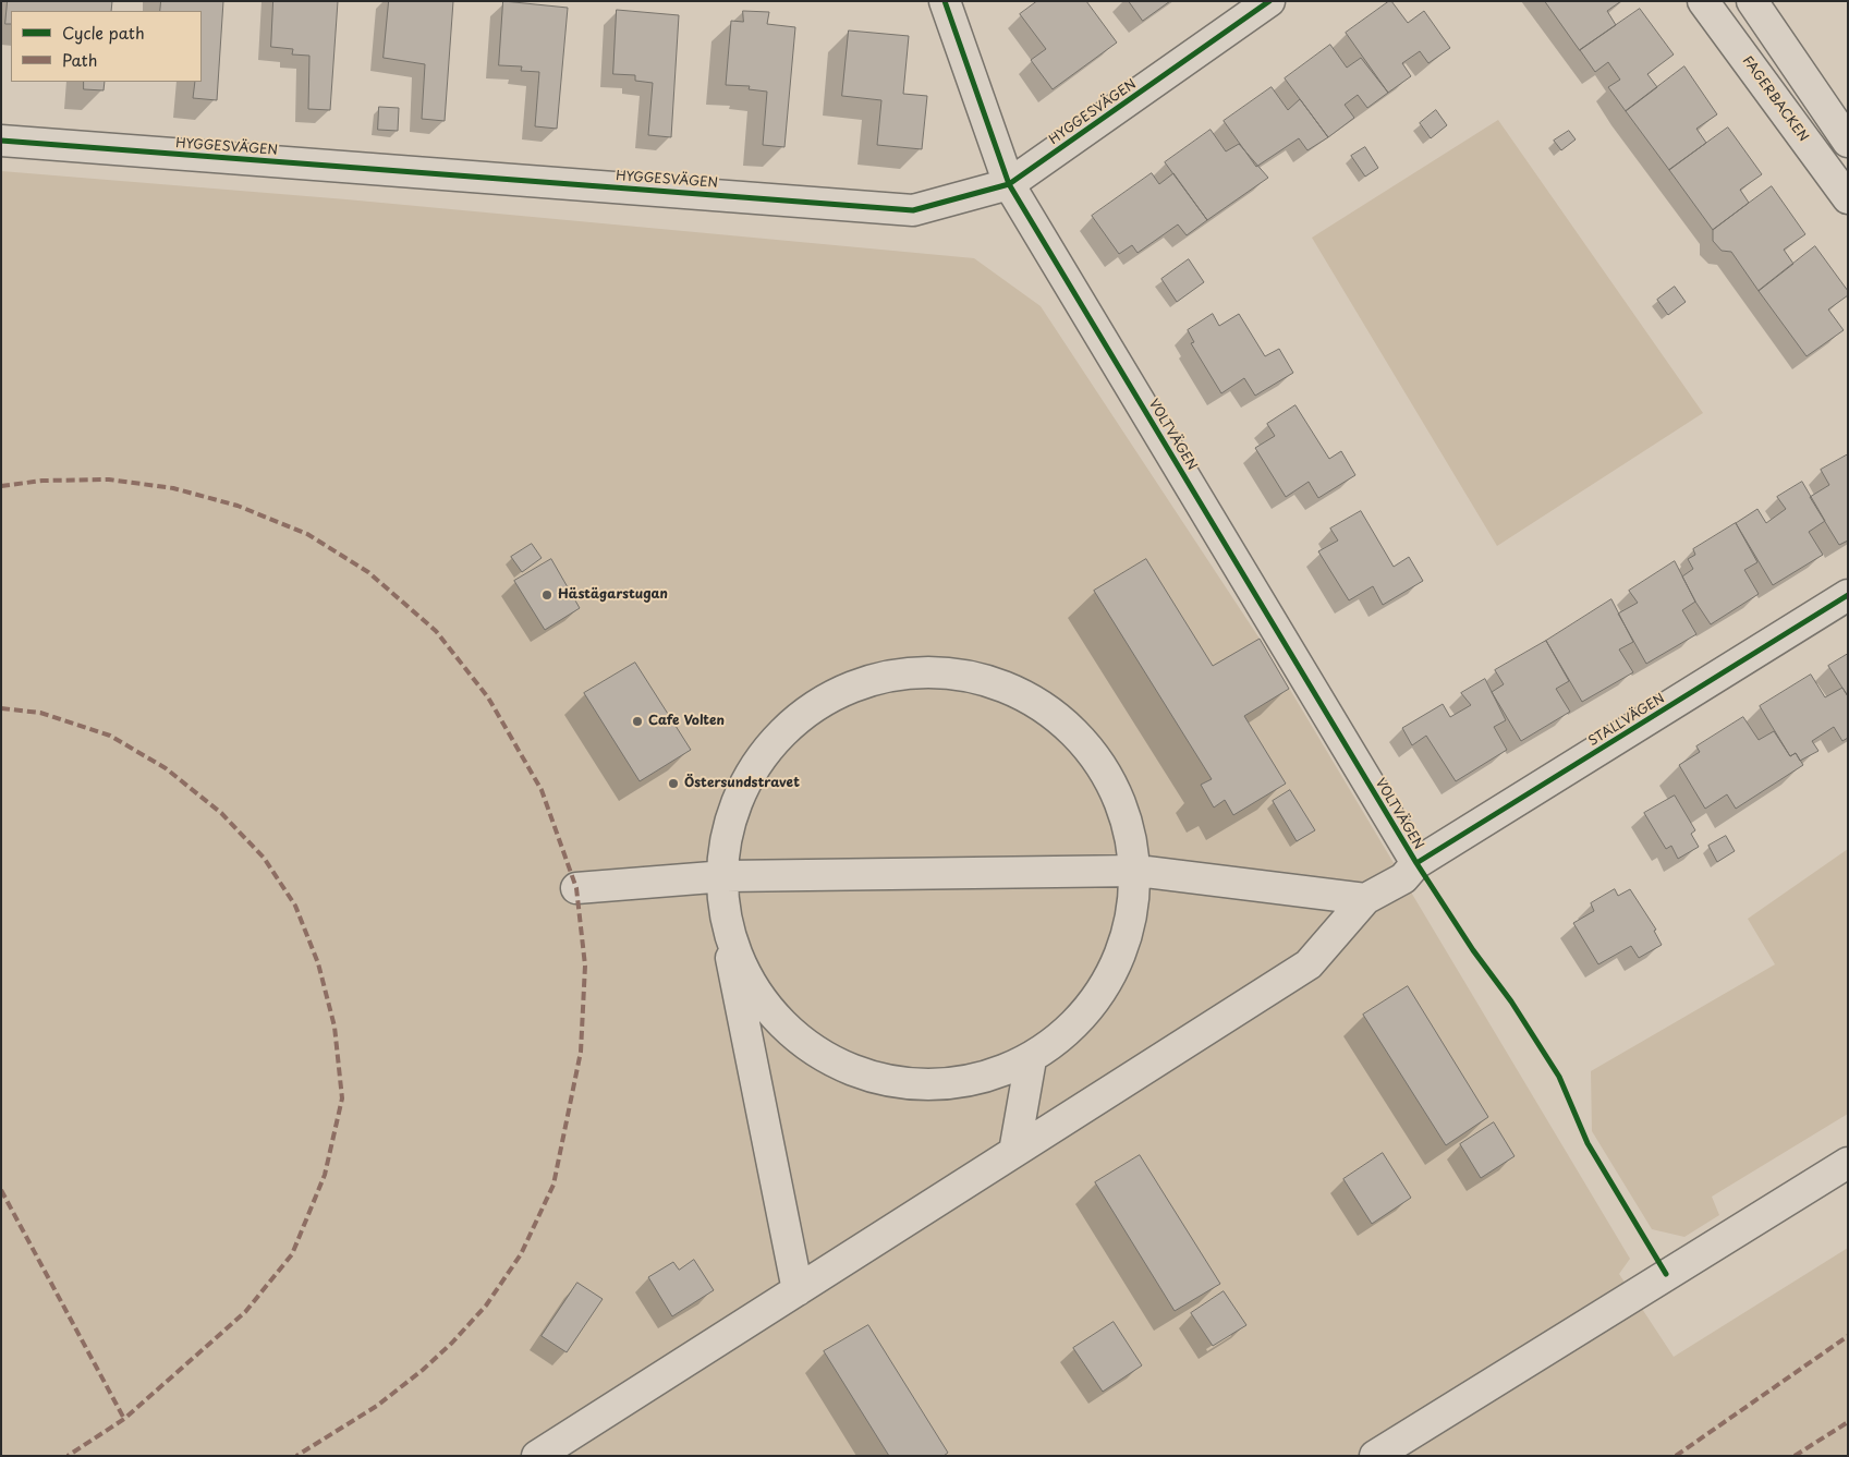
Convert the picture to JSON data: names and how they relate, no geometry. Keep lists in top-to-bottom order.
{
  "streets": {
    "street": [
      "FAGERBACKEN",
      "HYGGESVÄGEN",
      "VOLTVÄGEN",
      "STALLVÄGEN"
    ]
  },
  "crossings": [
    ["HYGGESVÄGEN", "VOLTVÄGEN"],
    ["VOLTVÄGEN", "STALLVÄGEN"]
  ],
  "places": ["Hästägarstugan", "Cafe Volten", "Östersundstravet"],
  "legend": ["Cycle path", "Path"]
}
